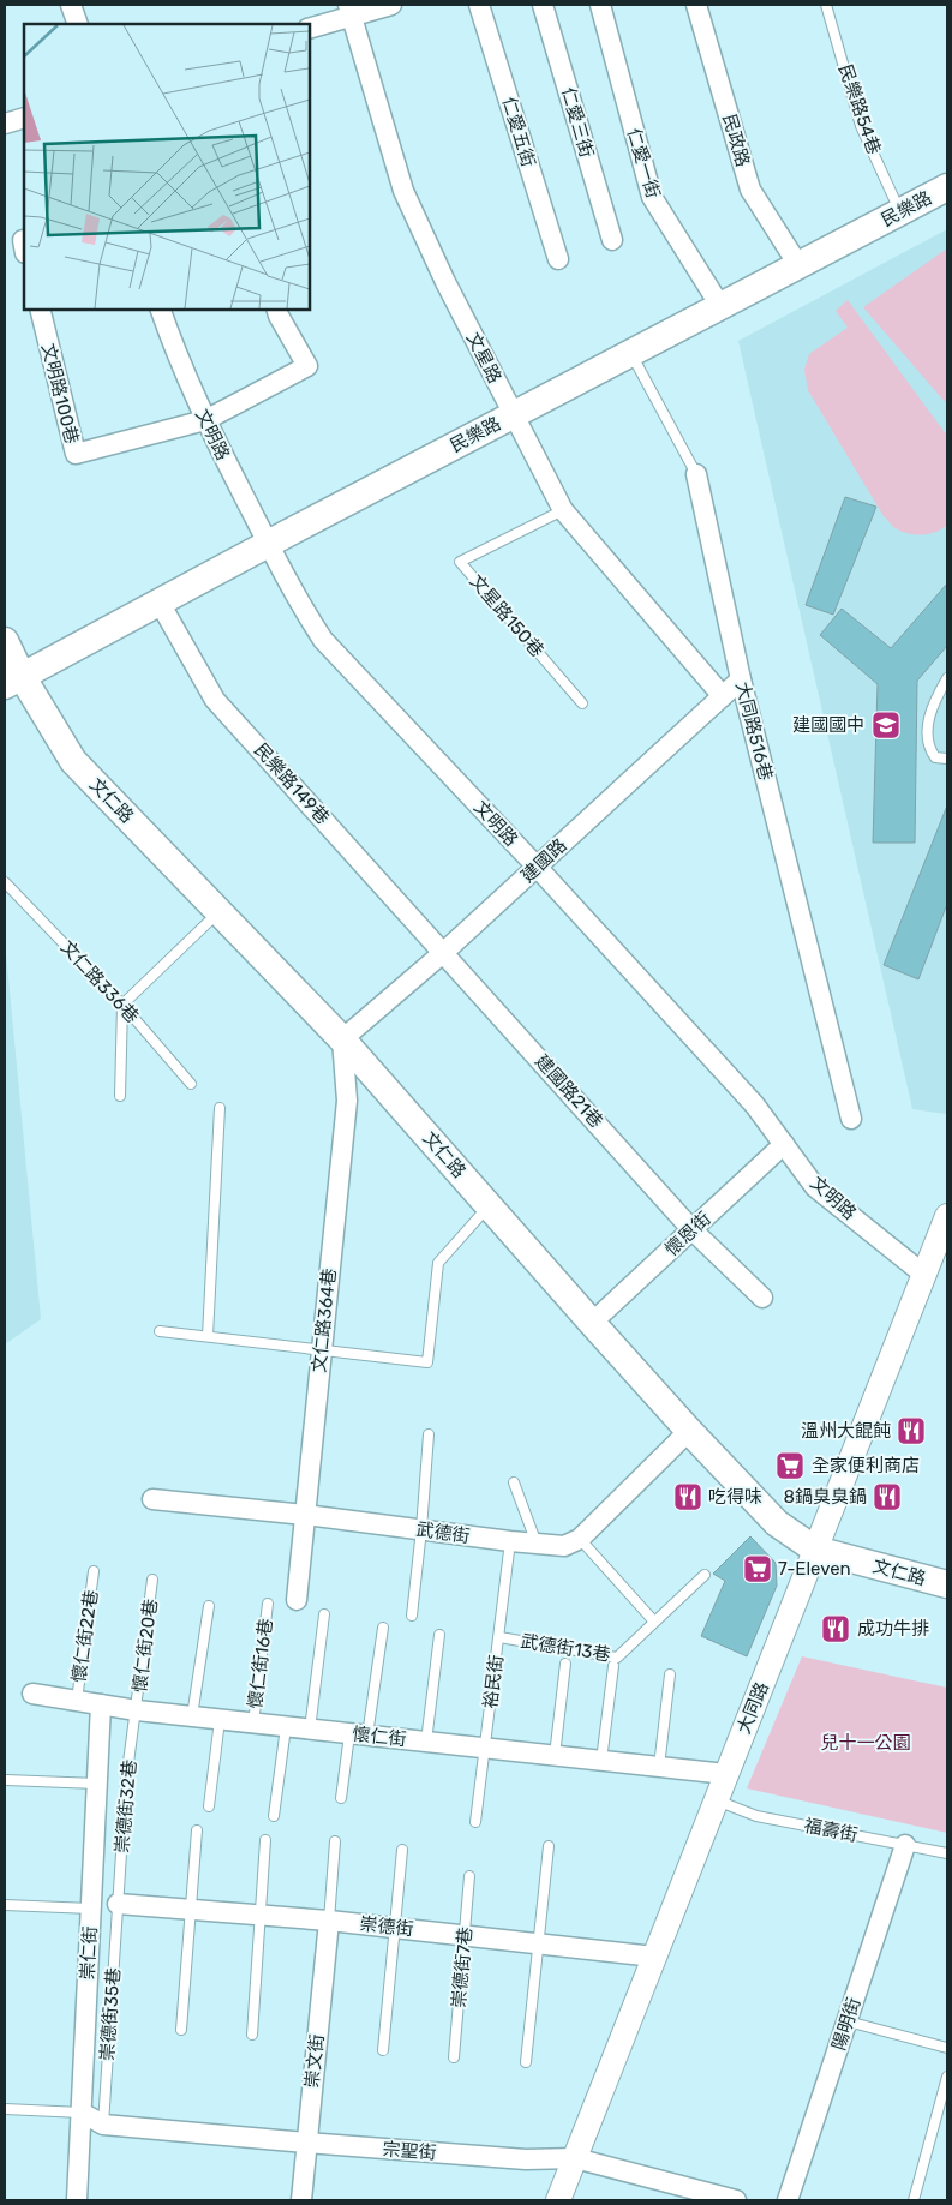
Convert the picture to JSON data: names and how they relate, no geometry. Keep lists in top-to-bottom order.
{
  "streets": {
    "main road": ["民樂路", "文仁路"],
    "street": [
      "仁愛三街",
      "仁愛五街",
      "民政路",
      "仁愛一街",
      "文星路",
      "文明路100巷",
      "文明路",
      "大同路516巷",
      "民樂路149巷",
      "建國路",
      "建國路21巷",
      "懷恩街",
      "文仁路364巷",
      "武德街",
      "大同路",
      "懷仁街",
      "崇德街",
      "崇仁街",
      "陽明街",
      "崇文街",
      "宗聖街"
    ],
    "lane": [
      "民樂路54巷",
      "文星路150巷",
      "文仁路336巷",
      "懷仁街22巷",
      "懷仁街20巷",
      "武德街13巷",
      "懷仁街16巷",
      "裕民街",
      "崇德街32巷",
      "福壽街",
      "崇德街7巷",
      "崇德街35巷"
    ]
  },
  "crossings": [
    ["民樂路54巷", "民樂路"],
    ["民政路", "民樂路"],
    ["仁愛一街", "民樂路"],
    ["民樂路", "文星路"],
    ["民樂路", "文明路"],
    ["民樂路", "大同路516巷"],
    ["民樂路", "民樂路149巷"],
    ["民樂路", "文仁路"],
    ["文星路", "文星路150巷"],
    ["文星路", "建國路"],
    ["文明路100巷", "文明路"],
    ["文明路", "建國路"],
    ["文明路", "懷恩街"],
    ["文明路", "大同路"],
    ["大同路516巷", "建國路"],
    ["民樂路149巷", "建國路"],
    ["民樂路149巷", "建國路21巷"],
    ["文仁路", "建國路"],
    ["文仁路", "懷恩街"],
    ["文仁路", "文仁路364巷"],
    ["文仁路", "大同路"],
    ["建國路", "建國路21巷"],
    ["建國路", "文仁路364巷"],
    ["建國路21巷", "懷恩街"],
    ["文仁路364巷", "武德街"],
    ["武德街", "裕民街"],
    ["懷仁街22巷", "懷仁街"],
    ["懷仁街20巷", "懷仁街"],
    ["懷仁街20巷", "崇德街32巷"],
    ["武德街13巷", "裕民街"],
    ["懷仁街16巷", "懷仁街"],
    ["裕民街", "懷仁街"],
    ["大同路", "懷仁街"],
    ["大同路", "福壽街"],
    ["大同路", "崇德街"],
    ["大同路", "宗聖街"],
    ["懷仁街", "崇德街32巷"],
    ["懷仁街", "崇仁街"],
    ["崇德街32巷", "崇德街"],
    ["崇德街32巷", "崇仁街"],
    ["崇德街32巷", "崇德街35巷"],
    ["福壽街", "陽明街"],
    ["崇德街", "崇仁街"],
    ["崇德街", "崇德街7巷"],
    ["崇德街", "崇德街35巷"],
    ["崇德街", "崇文街"],
    ["崇仁街", "崇德街35巷"],
    ["崇仁街", "宗聖街"],
    ["崇德街35巷", "宗聖街"],
    ["崇文街", "宗聖街"]
  ],
  "parks": ["兒十一公園"],
  "places": {
    "school or university": ["建國國中"],
    "restaurant": [
      "溫州大餛飩",
      "吃得味",
      "8鍋臭臭鍋",
      "成功牛排"
    ],
    "supermarket": ["全家便利商店", "7-Eleven"]
  }
}
